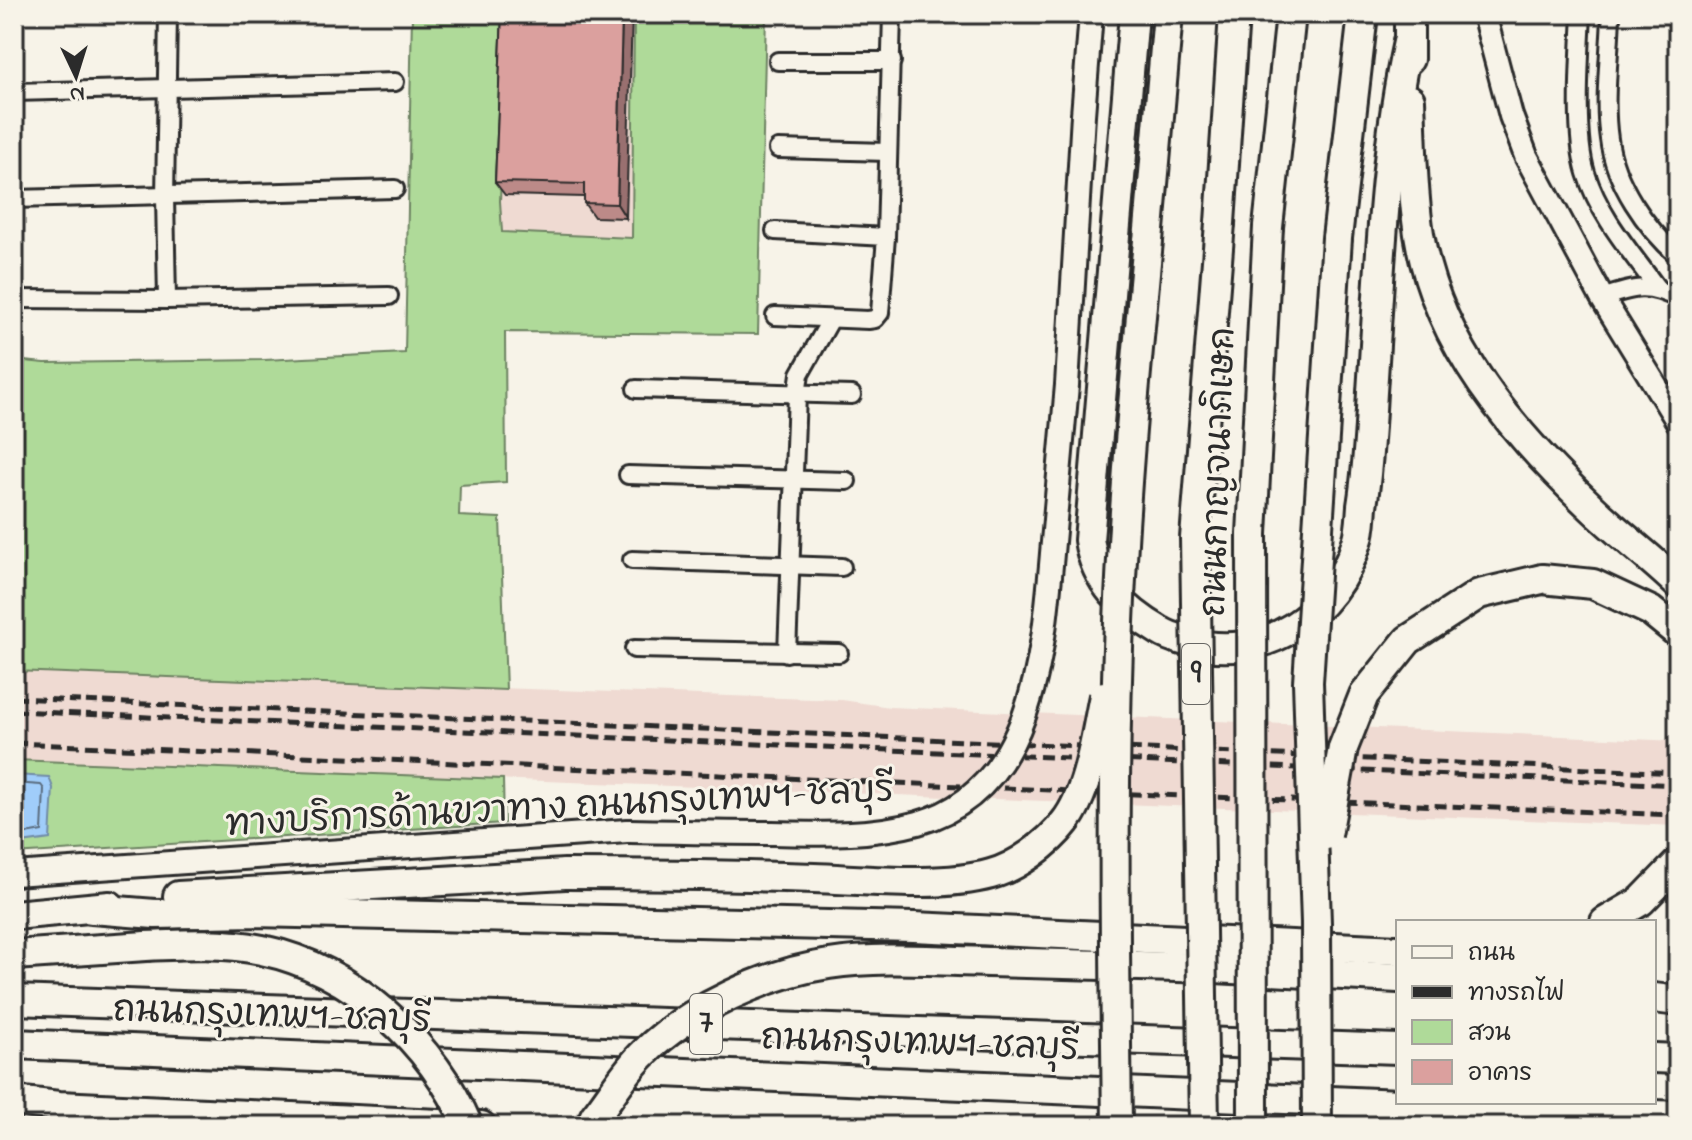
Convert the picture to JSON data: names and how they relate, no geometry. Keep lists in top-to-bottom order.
{
  "streets": {
    "highway": [
      "ถนนกาญจนาภิเษก",
      "9",
      "ถนนกรุงเทพฯ-ชลบุรี",
      "7"
    ],
    "main road": ["ทางบริการด้านขวาทาง ถนนกรุงเทพฯ-ชลบุรี"]
  },
  "legend": [
    "ถนน",
    "ทางรถไฟ",
    "สวน",
    "อาคาร"
  ],
  "north": "bottom"
}
